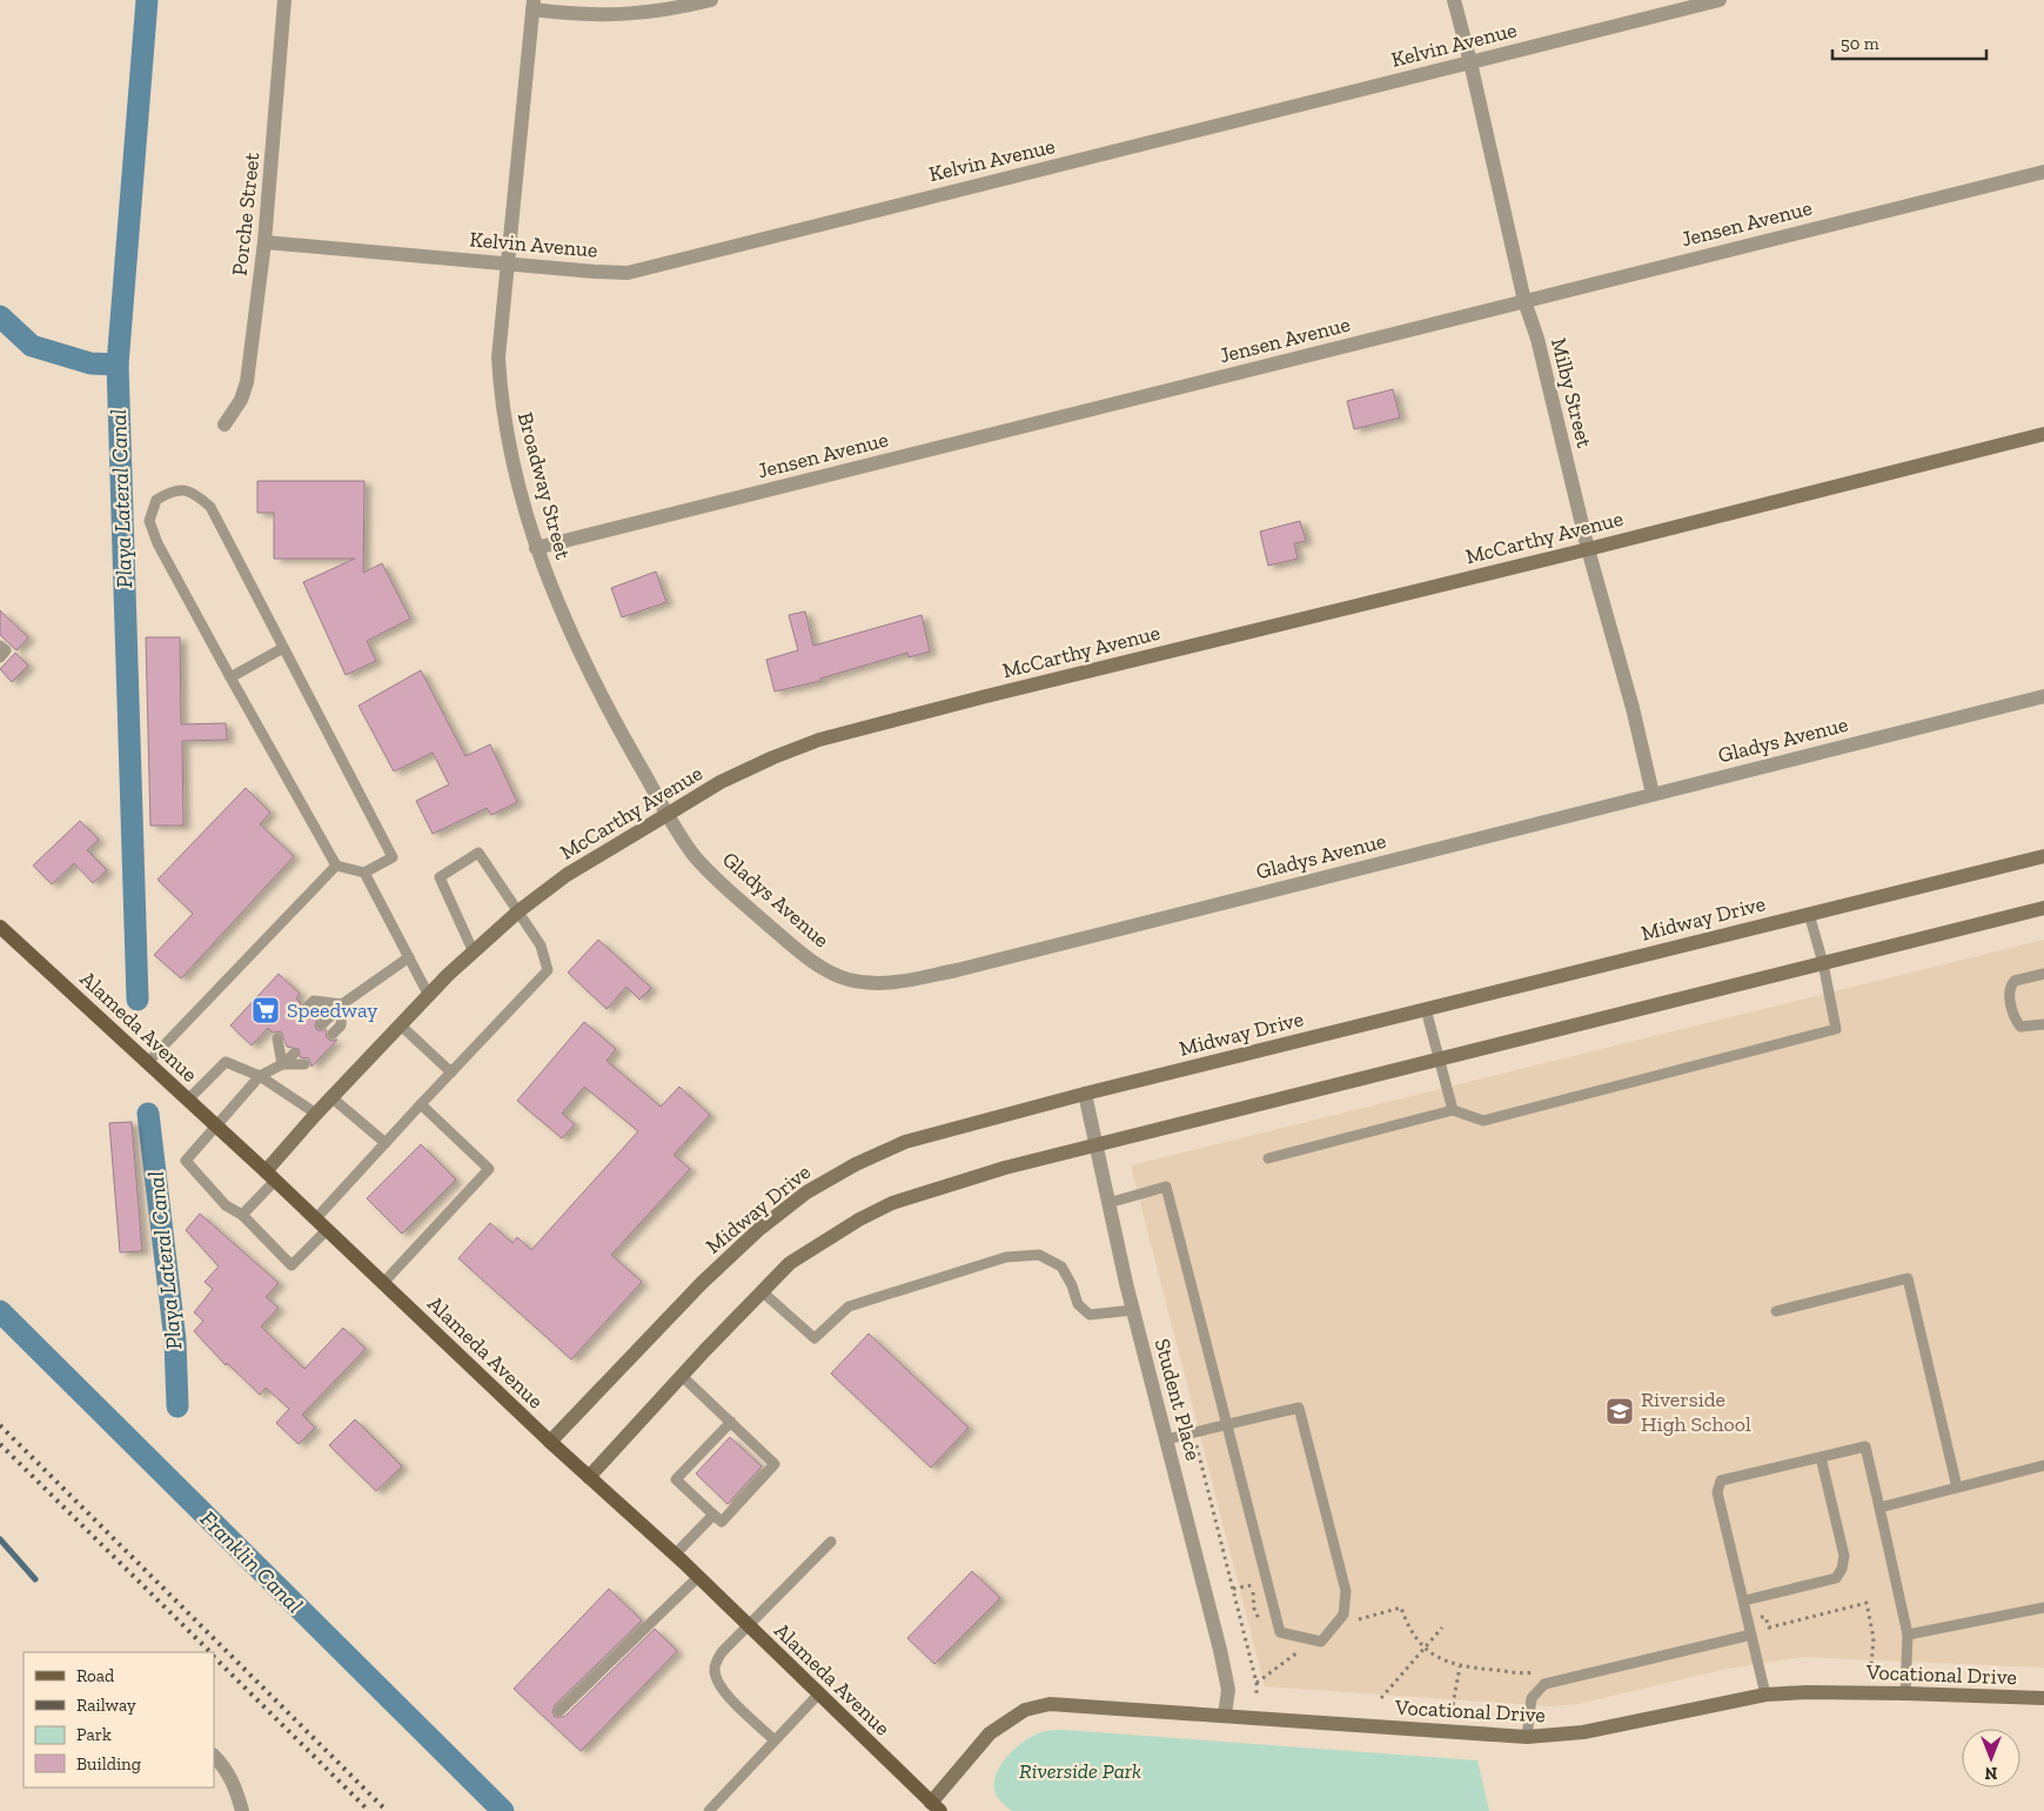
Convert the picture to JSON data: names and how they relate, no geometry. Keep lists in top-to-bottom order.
{
  "streets": {
    "main road": [
      "McCarthy Avenue",
      "Midway Drive",
      "Alameda Avenue",
      "Vocational Drive"
    ],
    "street": [
      "Kelvin Avenue",
      "Porche Street",
      "Jensen Avenue",
      "Milby Street",
      "Broadway Street",
      "Gladys Avenue",
      "Student Place"
    ]
  },
  "crossings": [
    ["Kelvin Avenue", "Porche Street"],
    ["Kelvin Avenue", "Milby Street"],
    ["Kelvin Avenue", "Broadway Street"],
    ["Jensen Avenue", "Milby Street"],
    ["Jensen Avenue", "Broadway Street"],
    ["Milby Street", "McCarthy Avenue"],
    ["Milby Street", "Gladys Avenue"],
    ["Broadway Street", "McCarthy Avenue"],
    ["Broadway Street", "Gladys Avenue"],
    ["McCarthy Avenue", "Gladys Avenue"],
    ["McCarthy Avenue", "Alameda Avenue"],
    ["Midway Drive", "Alameda Avenue"],
    ["Midway Drive", "Student Place"],
    ["Alameda Avenue", "Vocational Drive"],
    ["Student Place", "Vocational Drive"]
  ],
  "water": ["Playa Lateral Canal", "Franklin Canal"],
  "parks": ["Riverside Park"],
  "places": {
    "supermarket": ["Speedway"],
    "school or university": ["Riverside High School"]
  },
  "legend": [
    "Road",
    "Railway",
    "Park",
    "Building"
  ],
  "scale_bar": "50 m",
  "north": "bottom"
}
